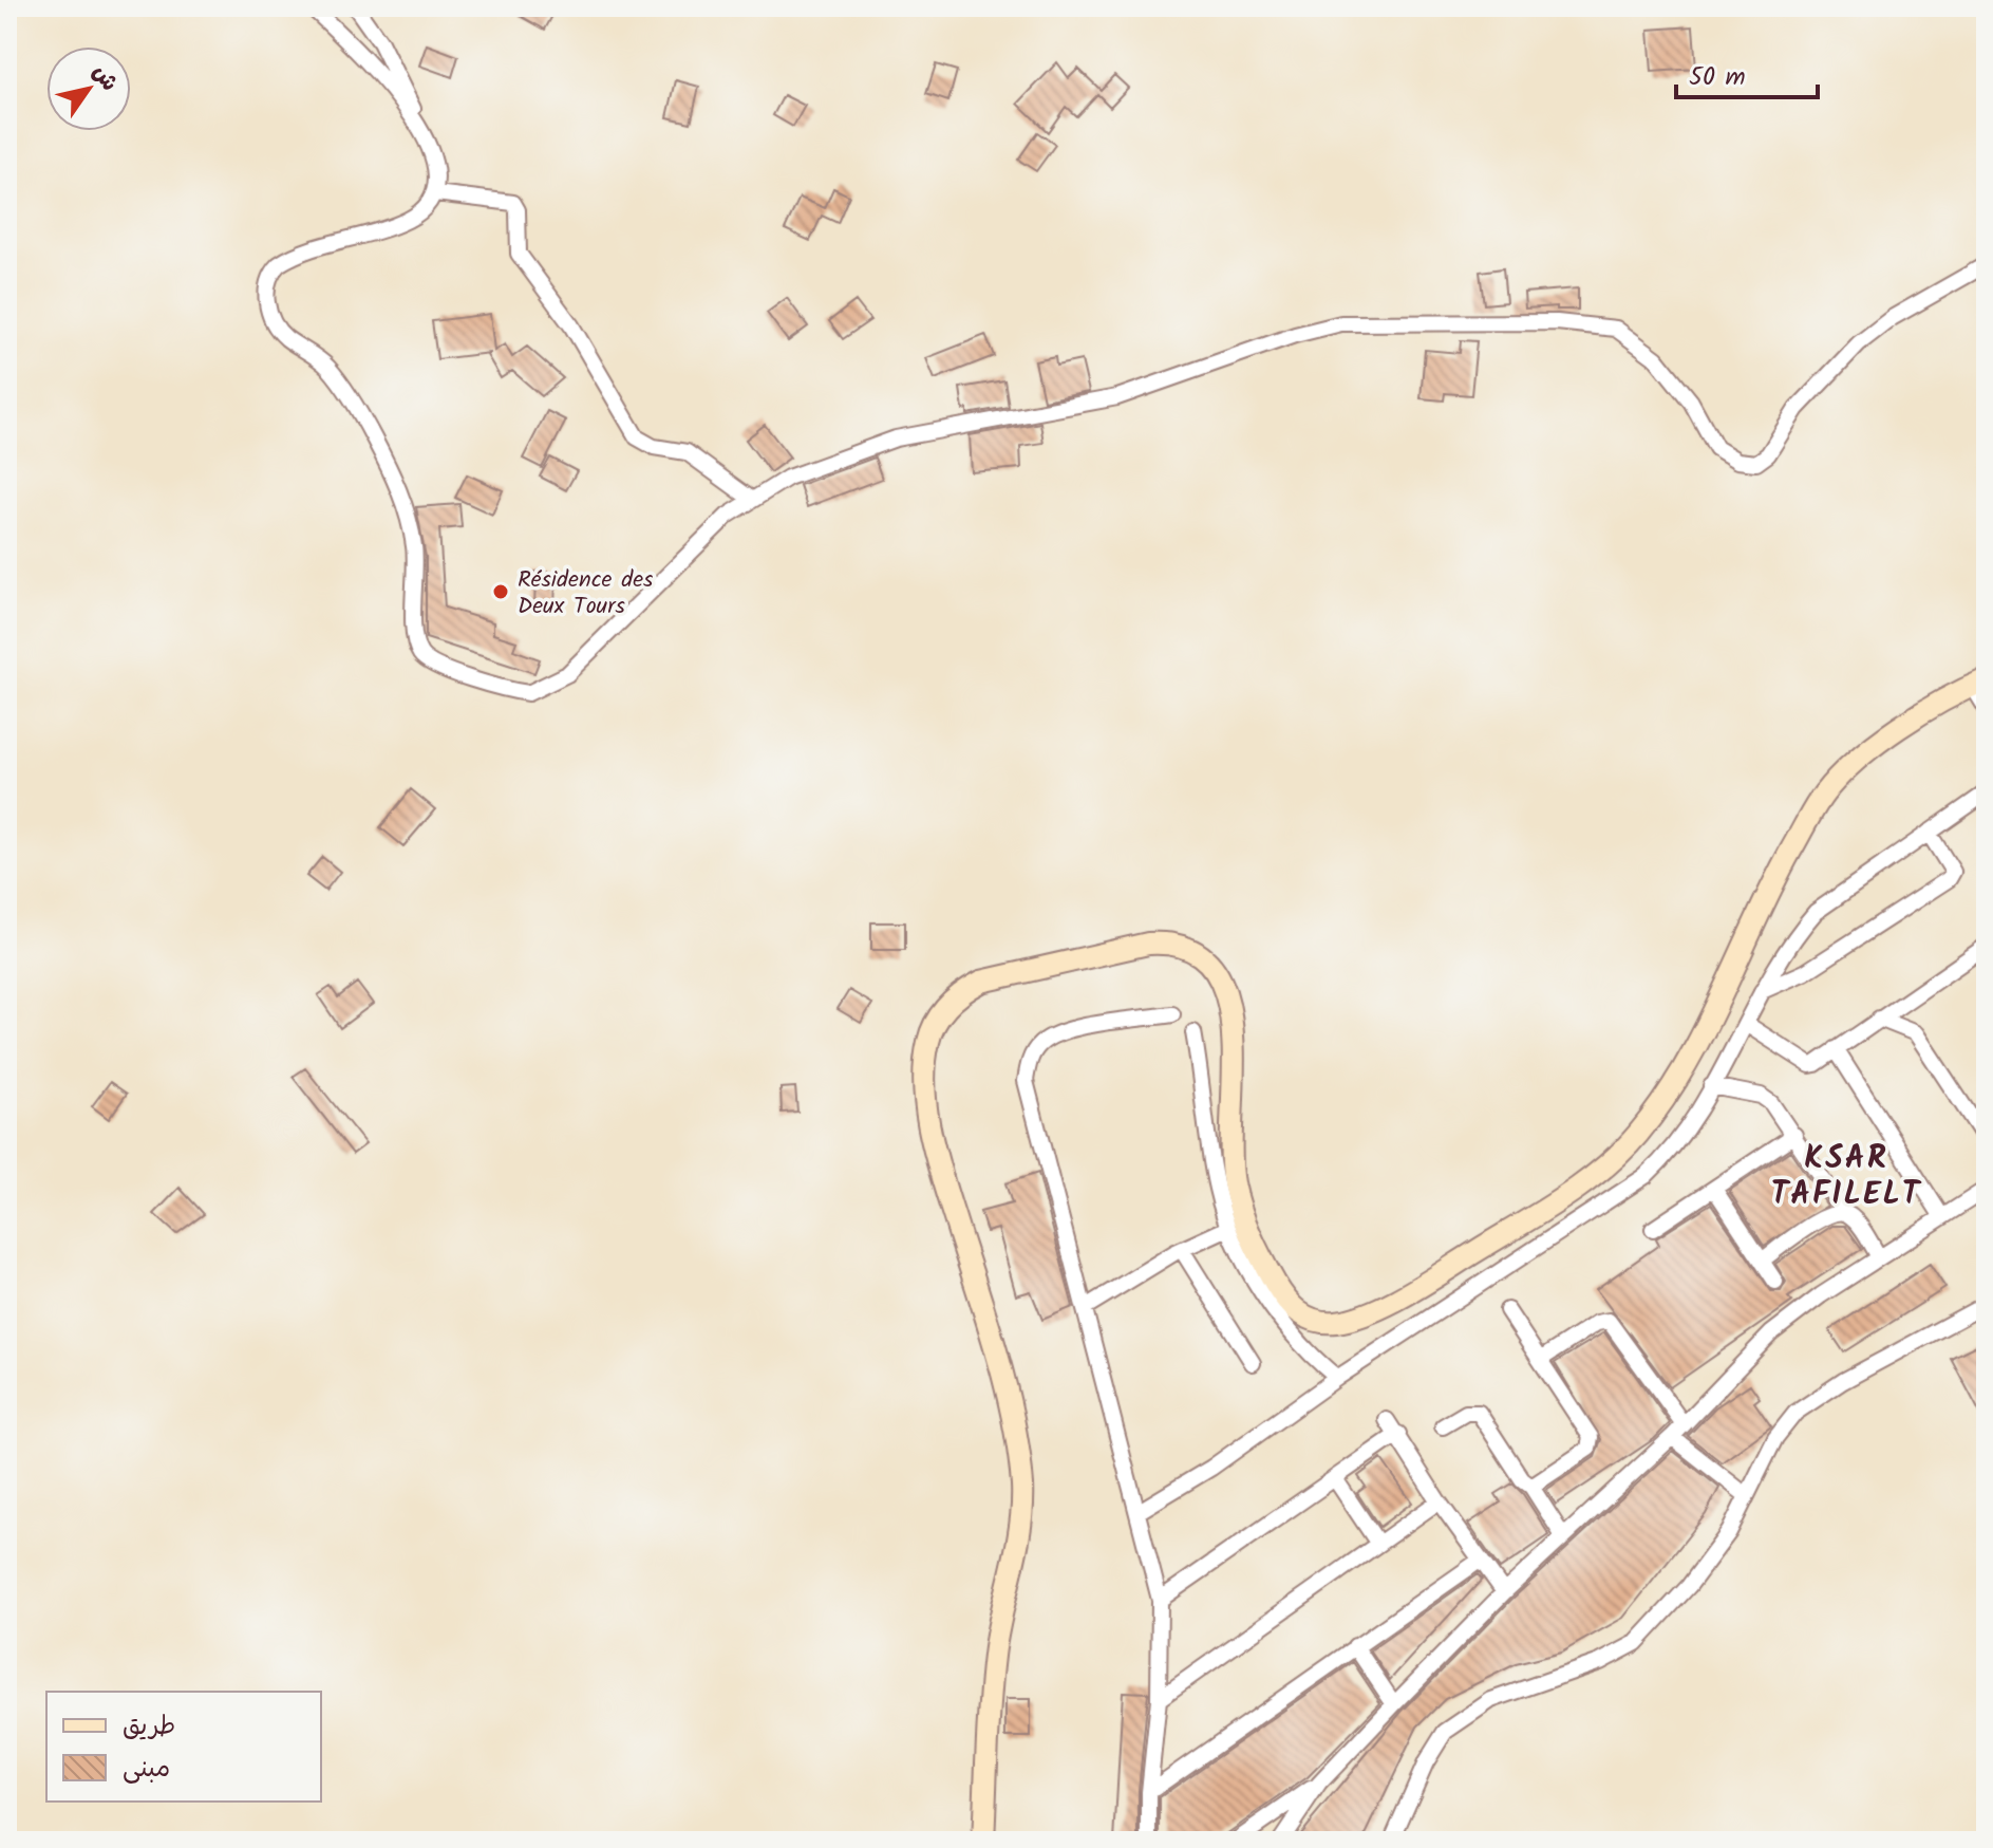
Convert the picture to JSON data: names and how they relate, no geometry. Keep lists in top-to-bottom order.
{
  "districts": ["KSAR TAFILELT"],
  "places": ["Résidence des Deux Tours"],
  "legend": ["طريق", "مبنى"],
  "scale_bar": "50 m",
  "north": "top right"
}
